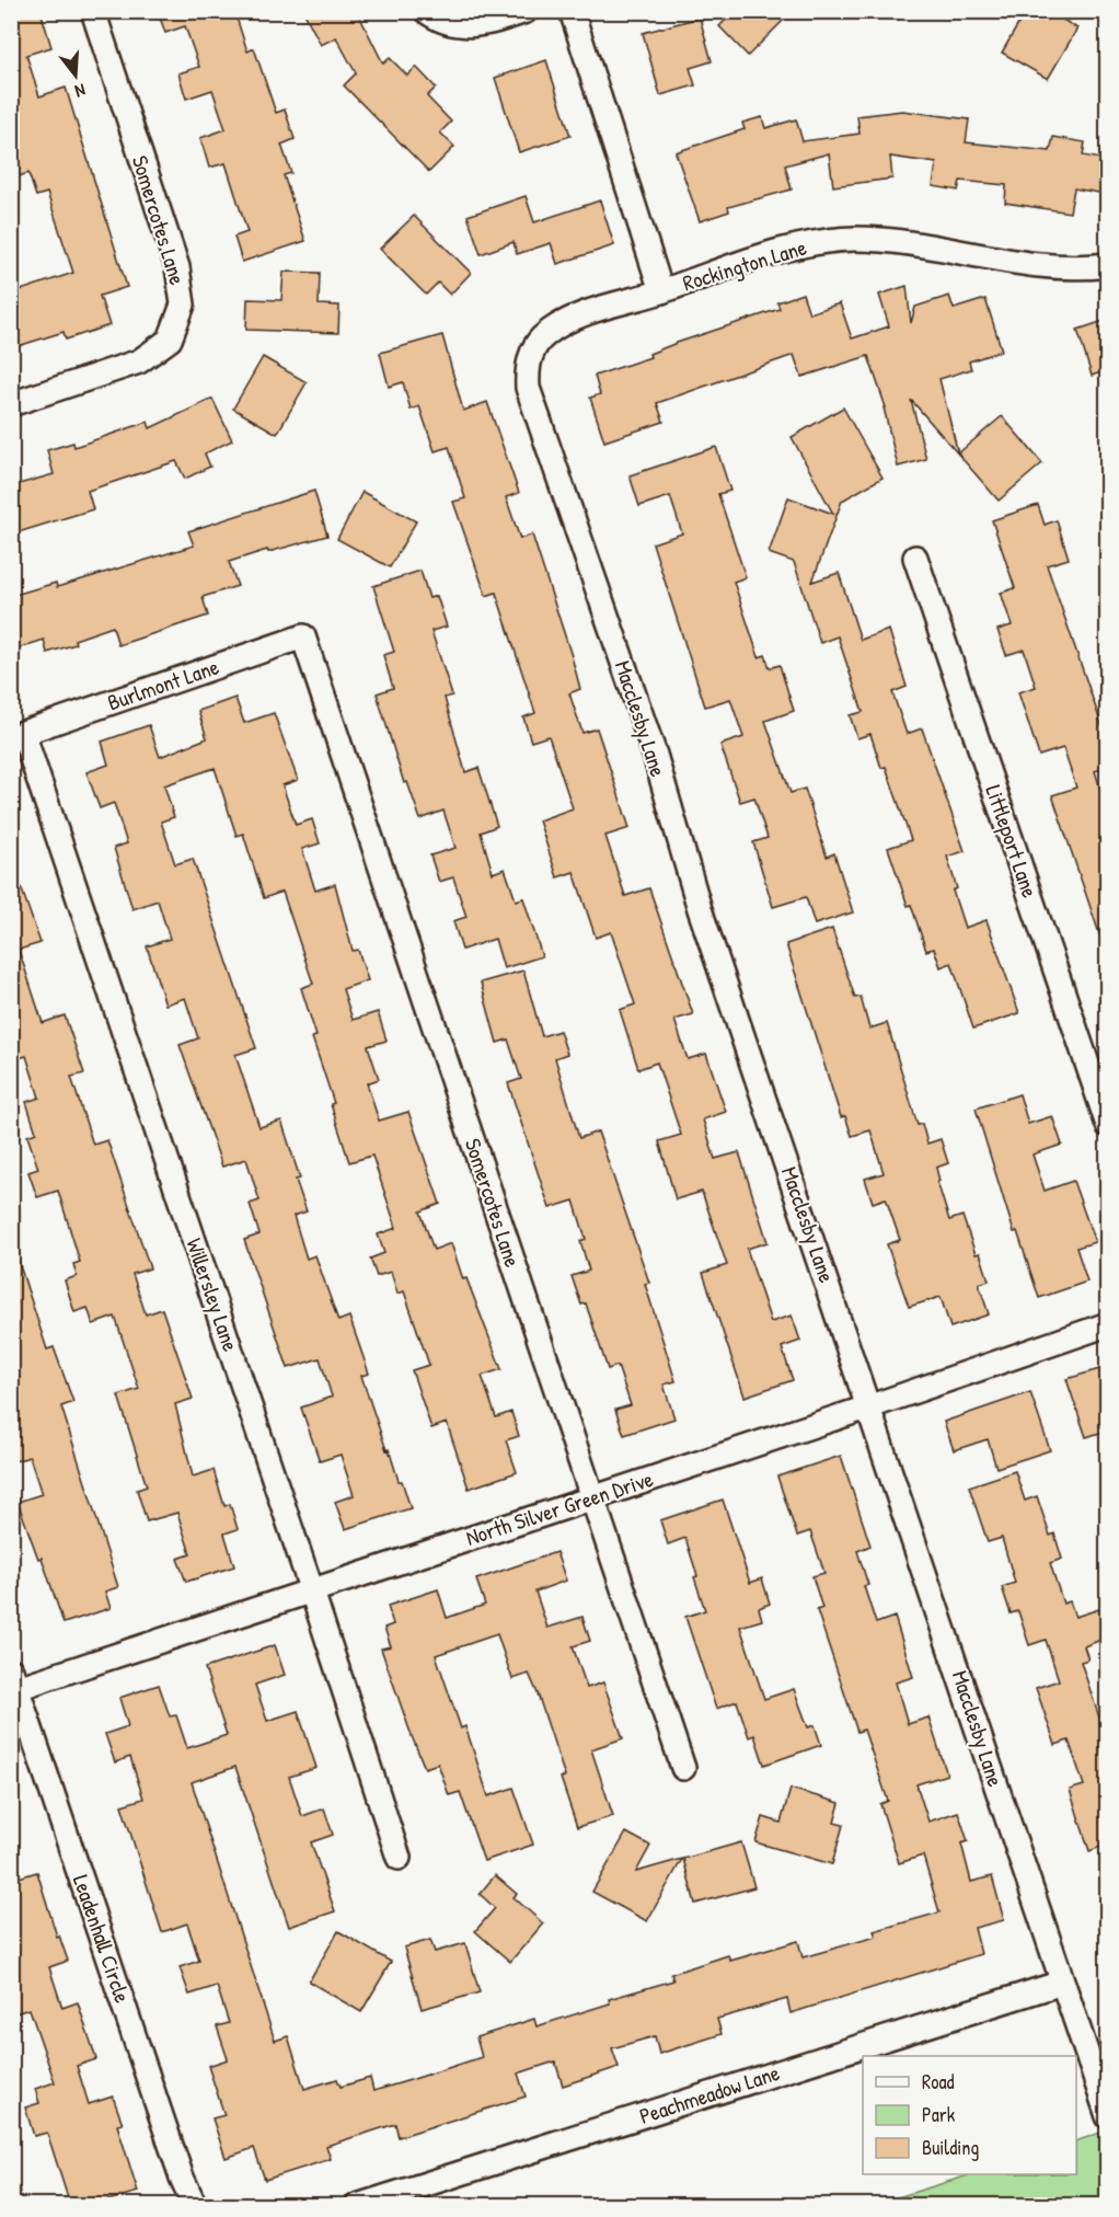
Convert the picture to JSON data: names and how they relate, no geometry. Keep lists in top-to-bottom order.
{
  "streets": {
    "street": [
      "Somercotes Lane",
      "Rockington Lane",
      "Burlmont Lane",
      "Macclesby Lane",
      "Littleport Lane",
      "Willersley Lane",
      "North Silver Green Drive",
      "Leadenhall Circle",
      "Peachmeadow Lane"
    ]
  },
  "crossings": [
    ["Somercotes Lane", "Burlmont Lane"],
    ["Somercotes Lane", "North Silver Green Drive"],
    ["Rockington Lane", "Macclesby Lane"],
    ["Burlmont Lane", "Willersley Lane"],
    ["Macclesby Lane", "North Silver Green Drive"],
    ["Macclesby Lane", "Peachmeadow Lane"],
    ["Willersley Lane", "North Silver Green Drive"],
    ["North Silver Green Drive", "Leadenhall Circle"]
  ],
  "legend": ["Road", "Park", "Building"],
  "north": "bottom"
}
